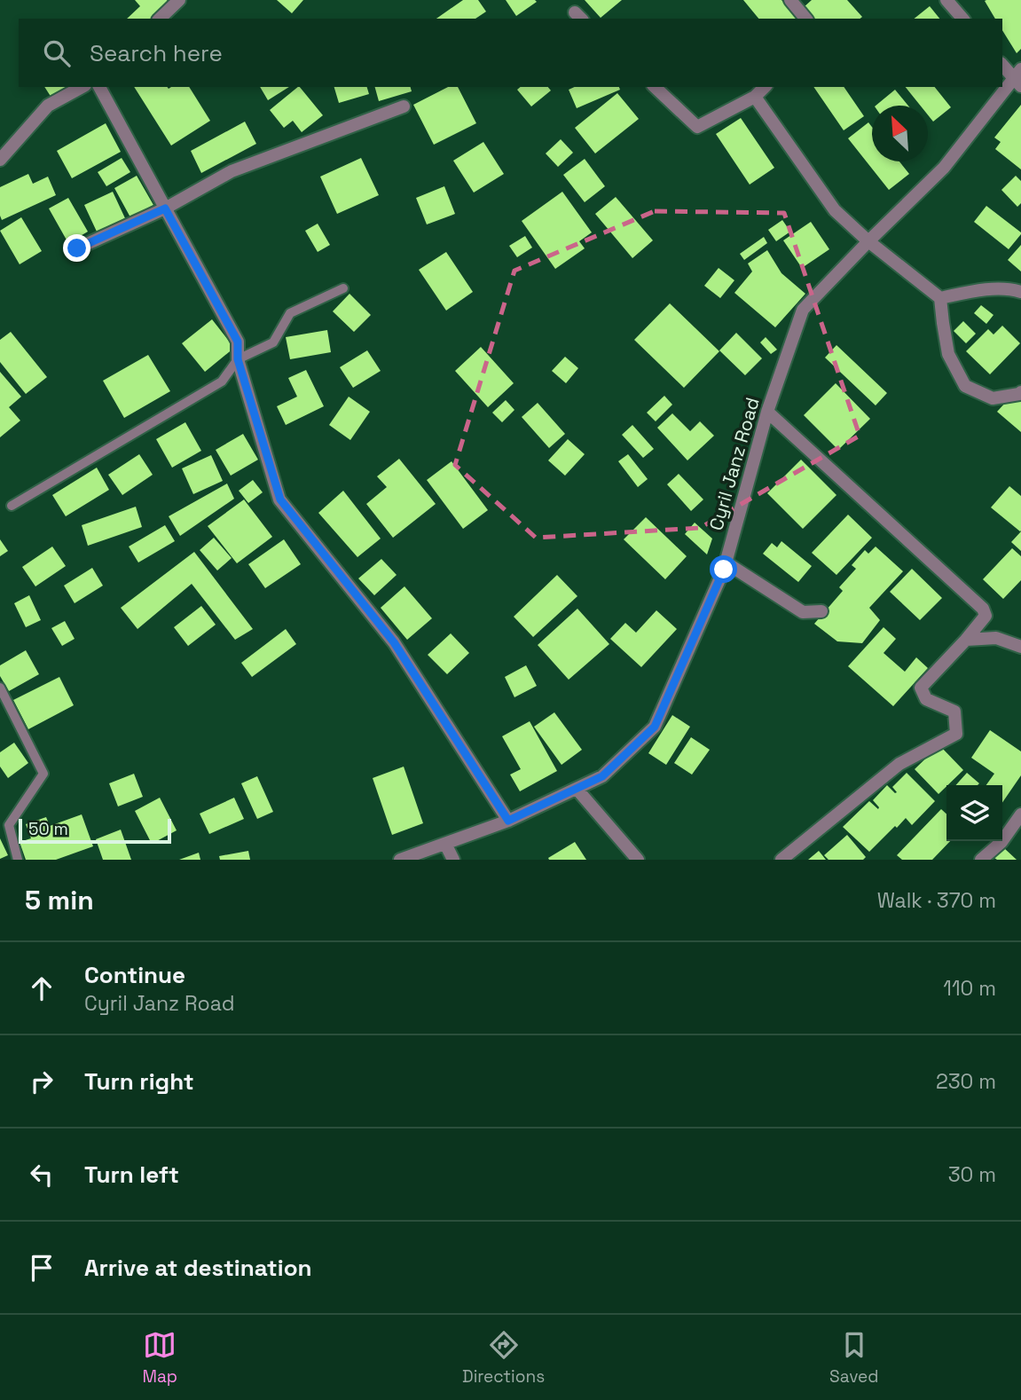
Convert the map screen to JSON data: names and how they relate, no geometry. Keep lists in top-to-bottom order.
{
  "streets": {
    "street": ["Cyril Janz Road"]
  },
  "scale_bar": "50 m",
  "north": "top left",
  "page": {
    "search": "Search here",
    "scale": "50 m",
    "heading": ["5 min", "Walk · 370 m"],
    "list": [
      ["Continue", "Cyril Janz Road", "110 m"],
      ["Turn right", "230 m"],
      ["Turn left", "30 m"],
      "Arrive at destination"
    ],
    "nav": ["Map", "Directions", "Saved"]
  }
}
